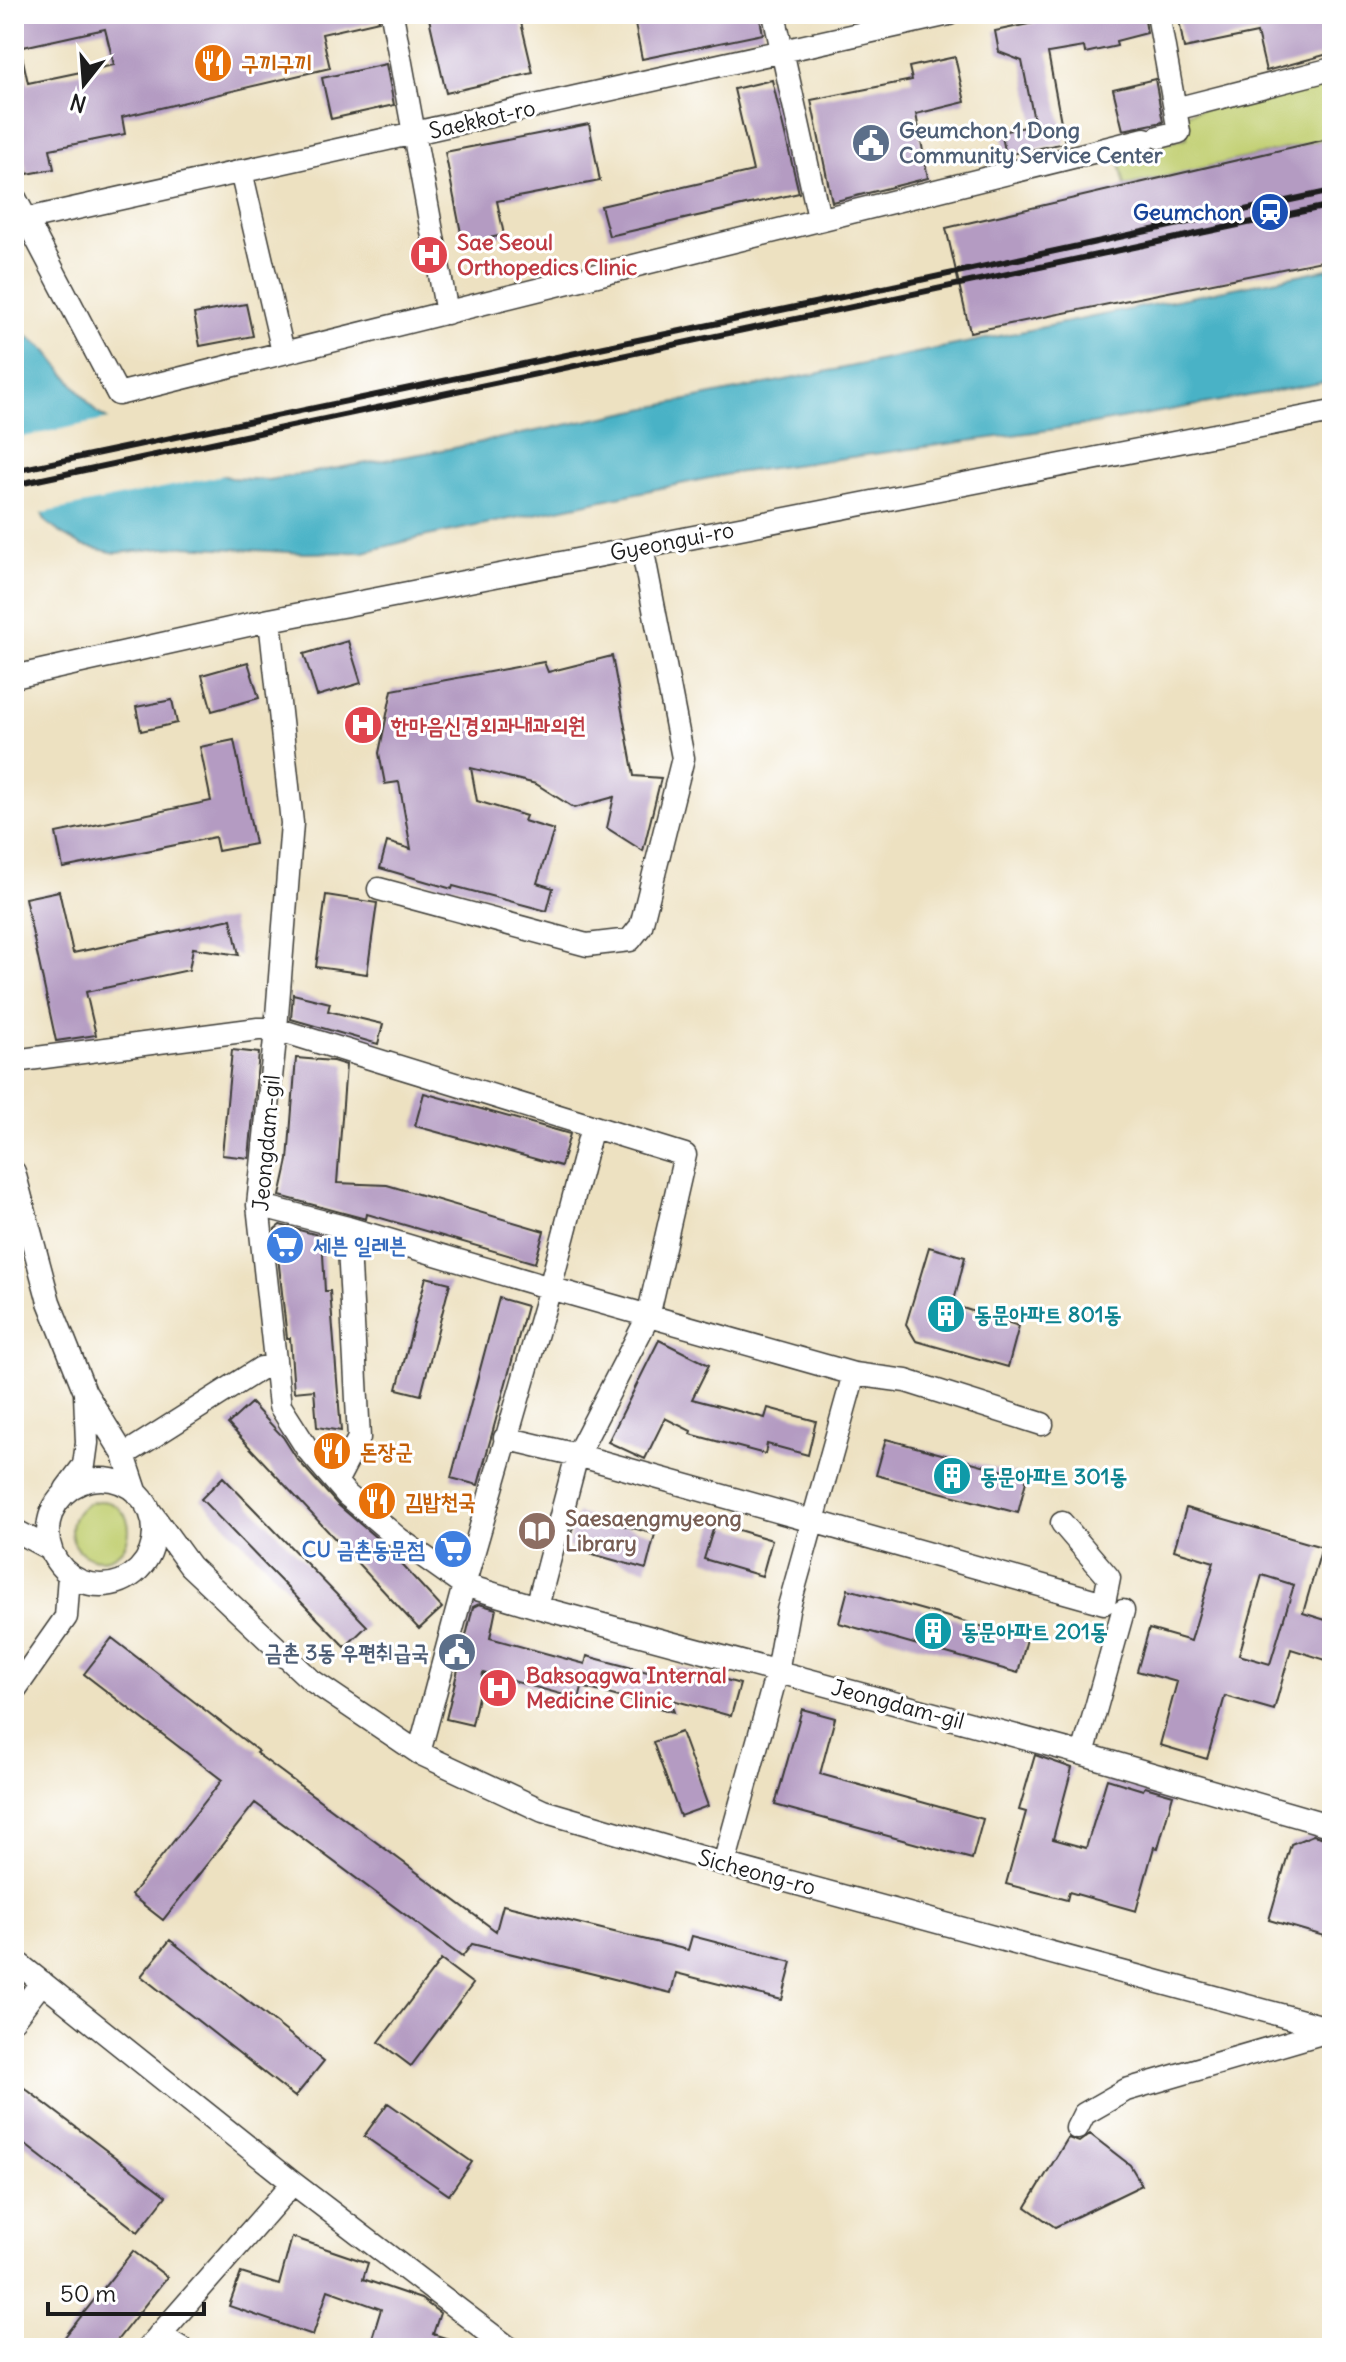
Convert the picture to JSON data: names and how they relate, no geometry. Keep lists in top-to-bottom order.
{
  "streets": {
    "street": [
      "Saekkot-ro",
      "Gyeongui-ro",
      "Jeongdam-gil",
      "Sicheong-ro"
    ]
  },
  "crossings": [
    ["Gyeongui-ro", "Jeongdam-gil"]
  ],
  "places": {
    "restaurant": ["구끼구끼", "돈장군", "김밥천국"],
    "public building": ["Geumchon 1 Dong Community Service Center", "금촌 3동 우편취급국"],
    "station": ["Geumchon"],
    "hospital": ["Sae Seoul Orthopedics Clinic", "한마음신경외과내과의원", "Baksoagwa Internal Medicine Clinic"],
    "supermarket": ["세븐 일레븐", "CU 금촌동문점"],
    "building": ["동문아파트 801동", "동문아파트 301동", "동문아파트 201동"],
    "library": ["Saesaengmyeong Library"]
  },
  "scale_bar": "50 m",
  "north": "bottom"
}
